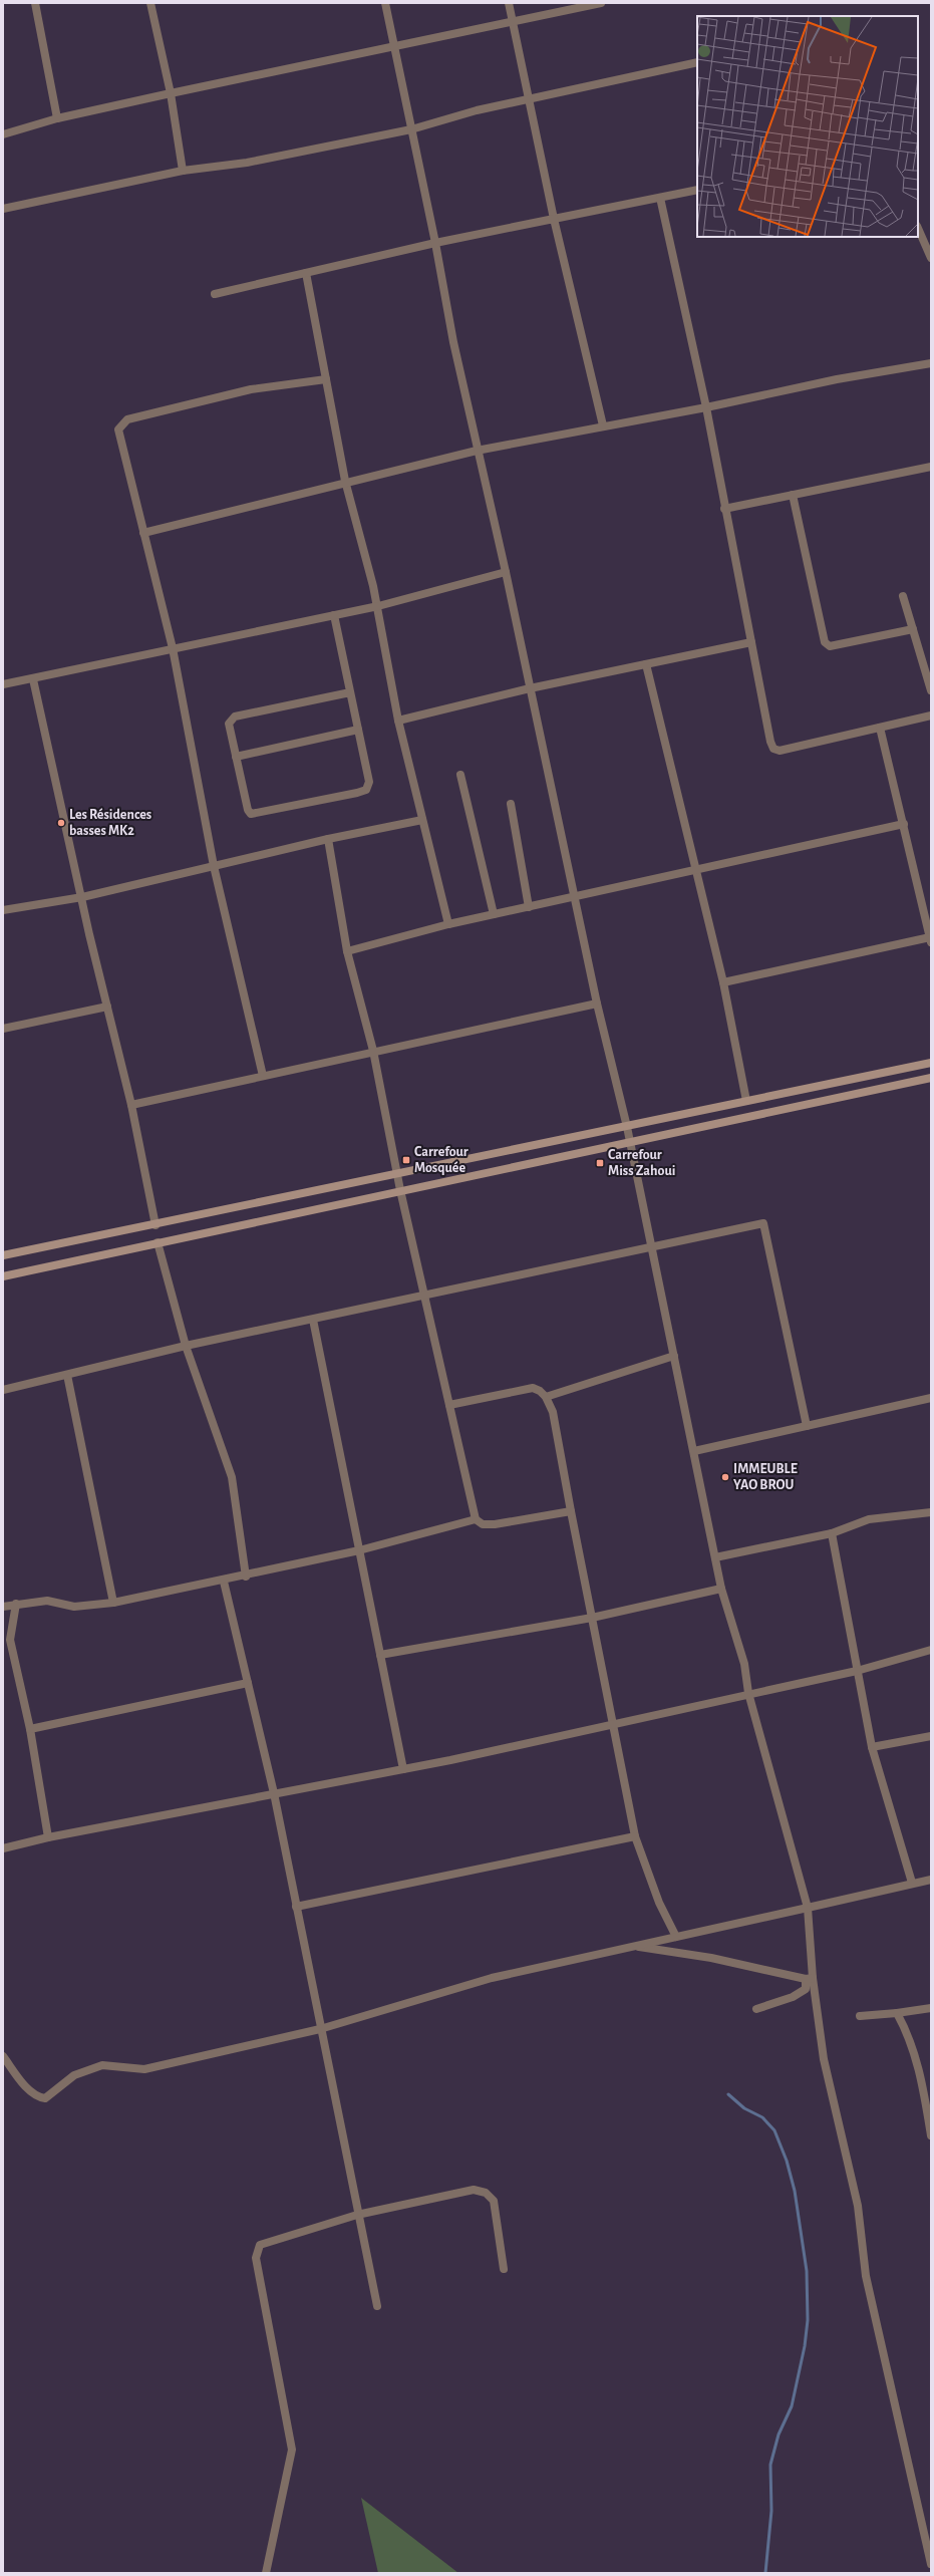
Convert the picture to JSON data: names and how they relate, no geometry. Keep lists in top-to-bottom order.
{
  "places": {
    "other": ["Les Résidences basses MK2", "IMMEUBLE YAO BROU"],
    "transit": ["Carrefour Mosquée", "Carrefour Miss Zahoui"]
  }
}
